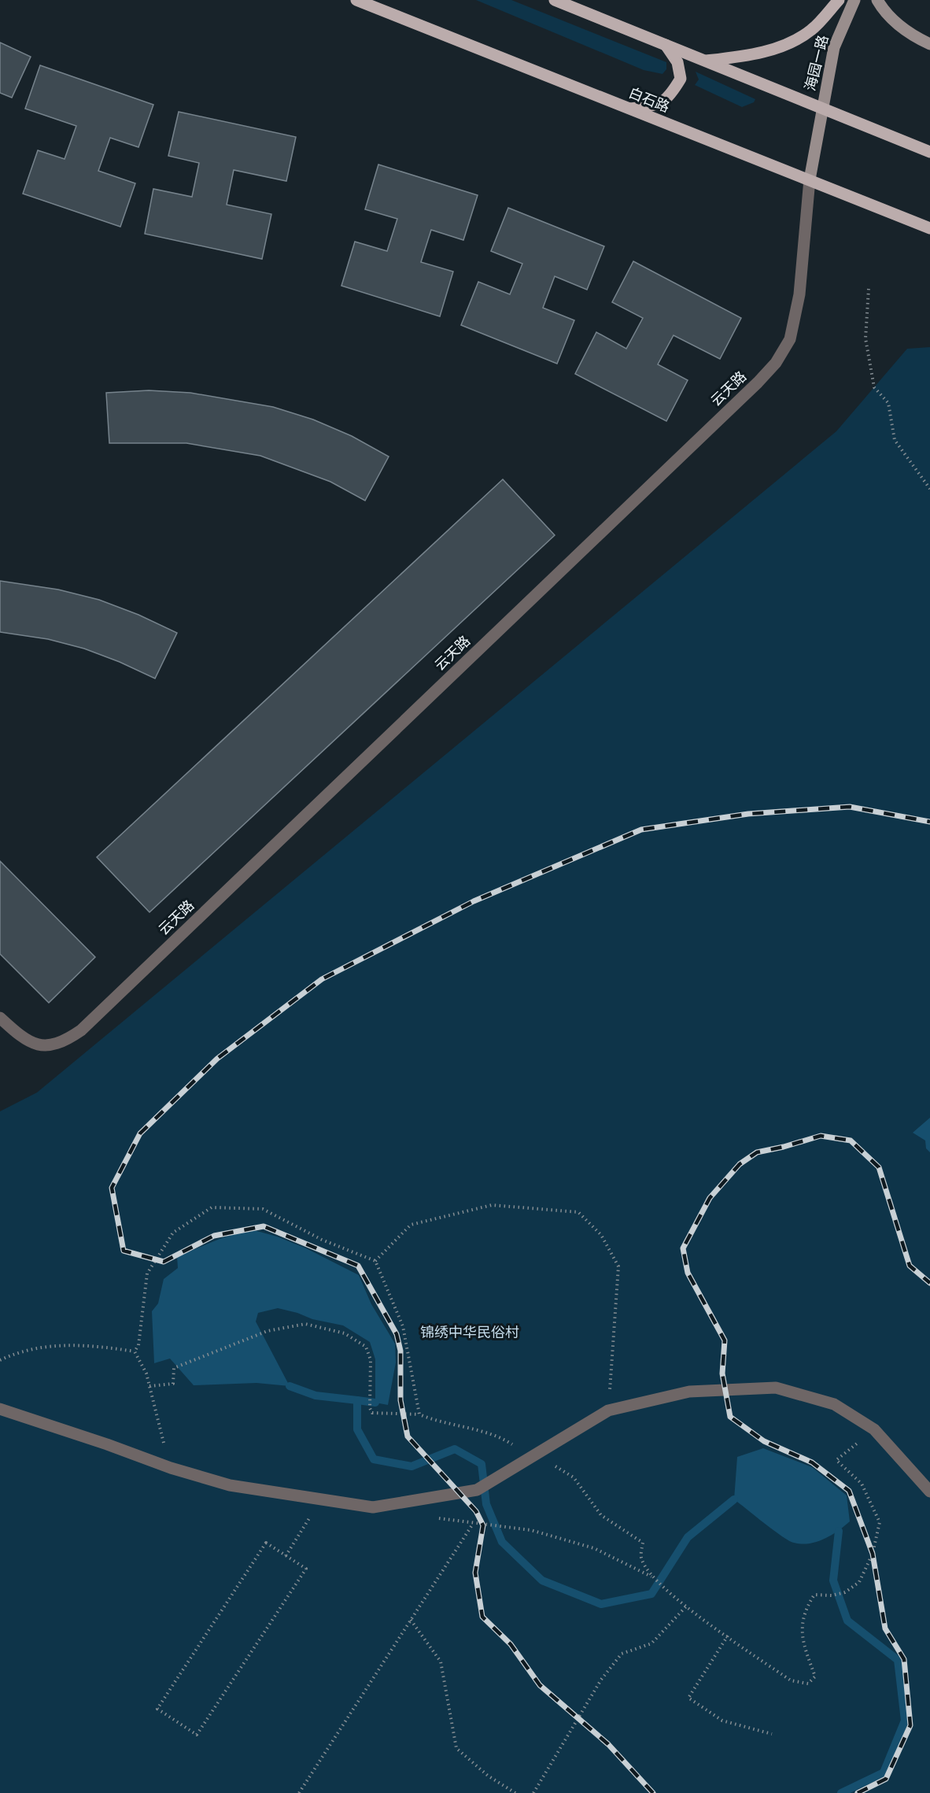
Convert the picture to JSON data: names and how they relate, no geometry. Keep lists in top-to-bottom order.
{
  "streets": {
    "main road": ["白石路"],
    "street": ["海园一路", "云天路"]
  },
  "crossings": [
    ["海园一路", "白石路"],
    ["海园一路", "云天路"],
    ["白石路", "云天路"]
  ],
  "parks": ["锦绣中华民俗村"]
}
